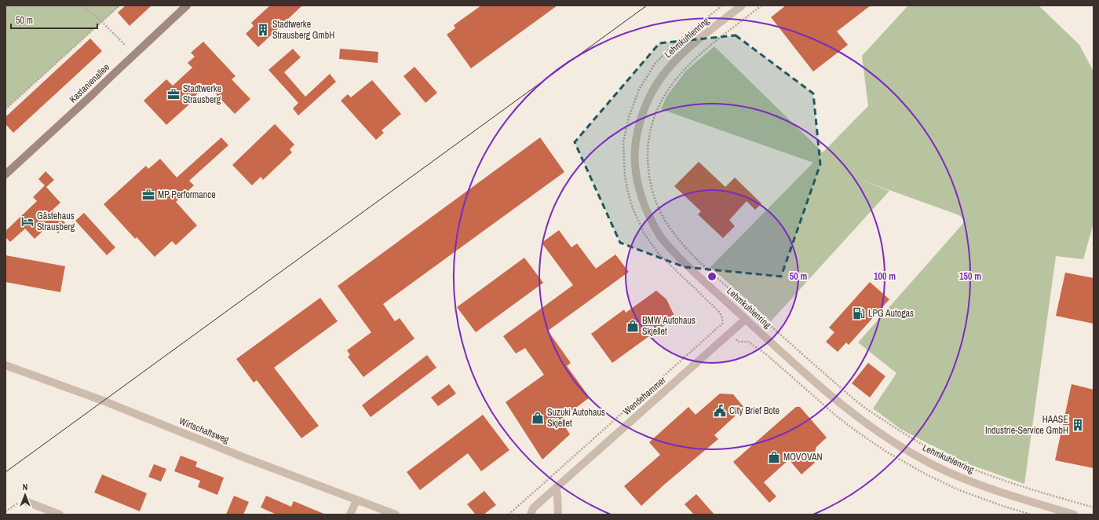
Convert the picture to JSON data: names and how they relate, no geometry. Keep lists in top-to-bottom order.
{
  "streets": {
    "street": [
      "Lehmkuhlenring",
      "Kastanienallee",
      "Wendehammer",
      "Wirtschaftsweg"
    ]
  },
  "crossings": [
    ["Lehmkuhlenring", "Wendehammer"]
  ],
  "places": {
    "building": ["Stadtwerke Strausberg GmbH", "HAASE Industrie-Service GmbH"],
    "office": ["Stadtwerke Strausberg", "MP Performance"],
    "hotel": ["Gästehaus Strausberg"],
    "fuel station": ["LPG Autogas"],
    "shop": ["BMW Autohaus Skjellet", "Suzuki Autohaus Skjellet", "MOVOVAN"],
    "public building": ["City Brief Bote"]
  },
  "scale_bar": "50 m",
  "north": "top",
  "rings": ["50 m", "100 m", "150 m"]
}
